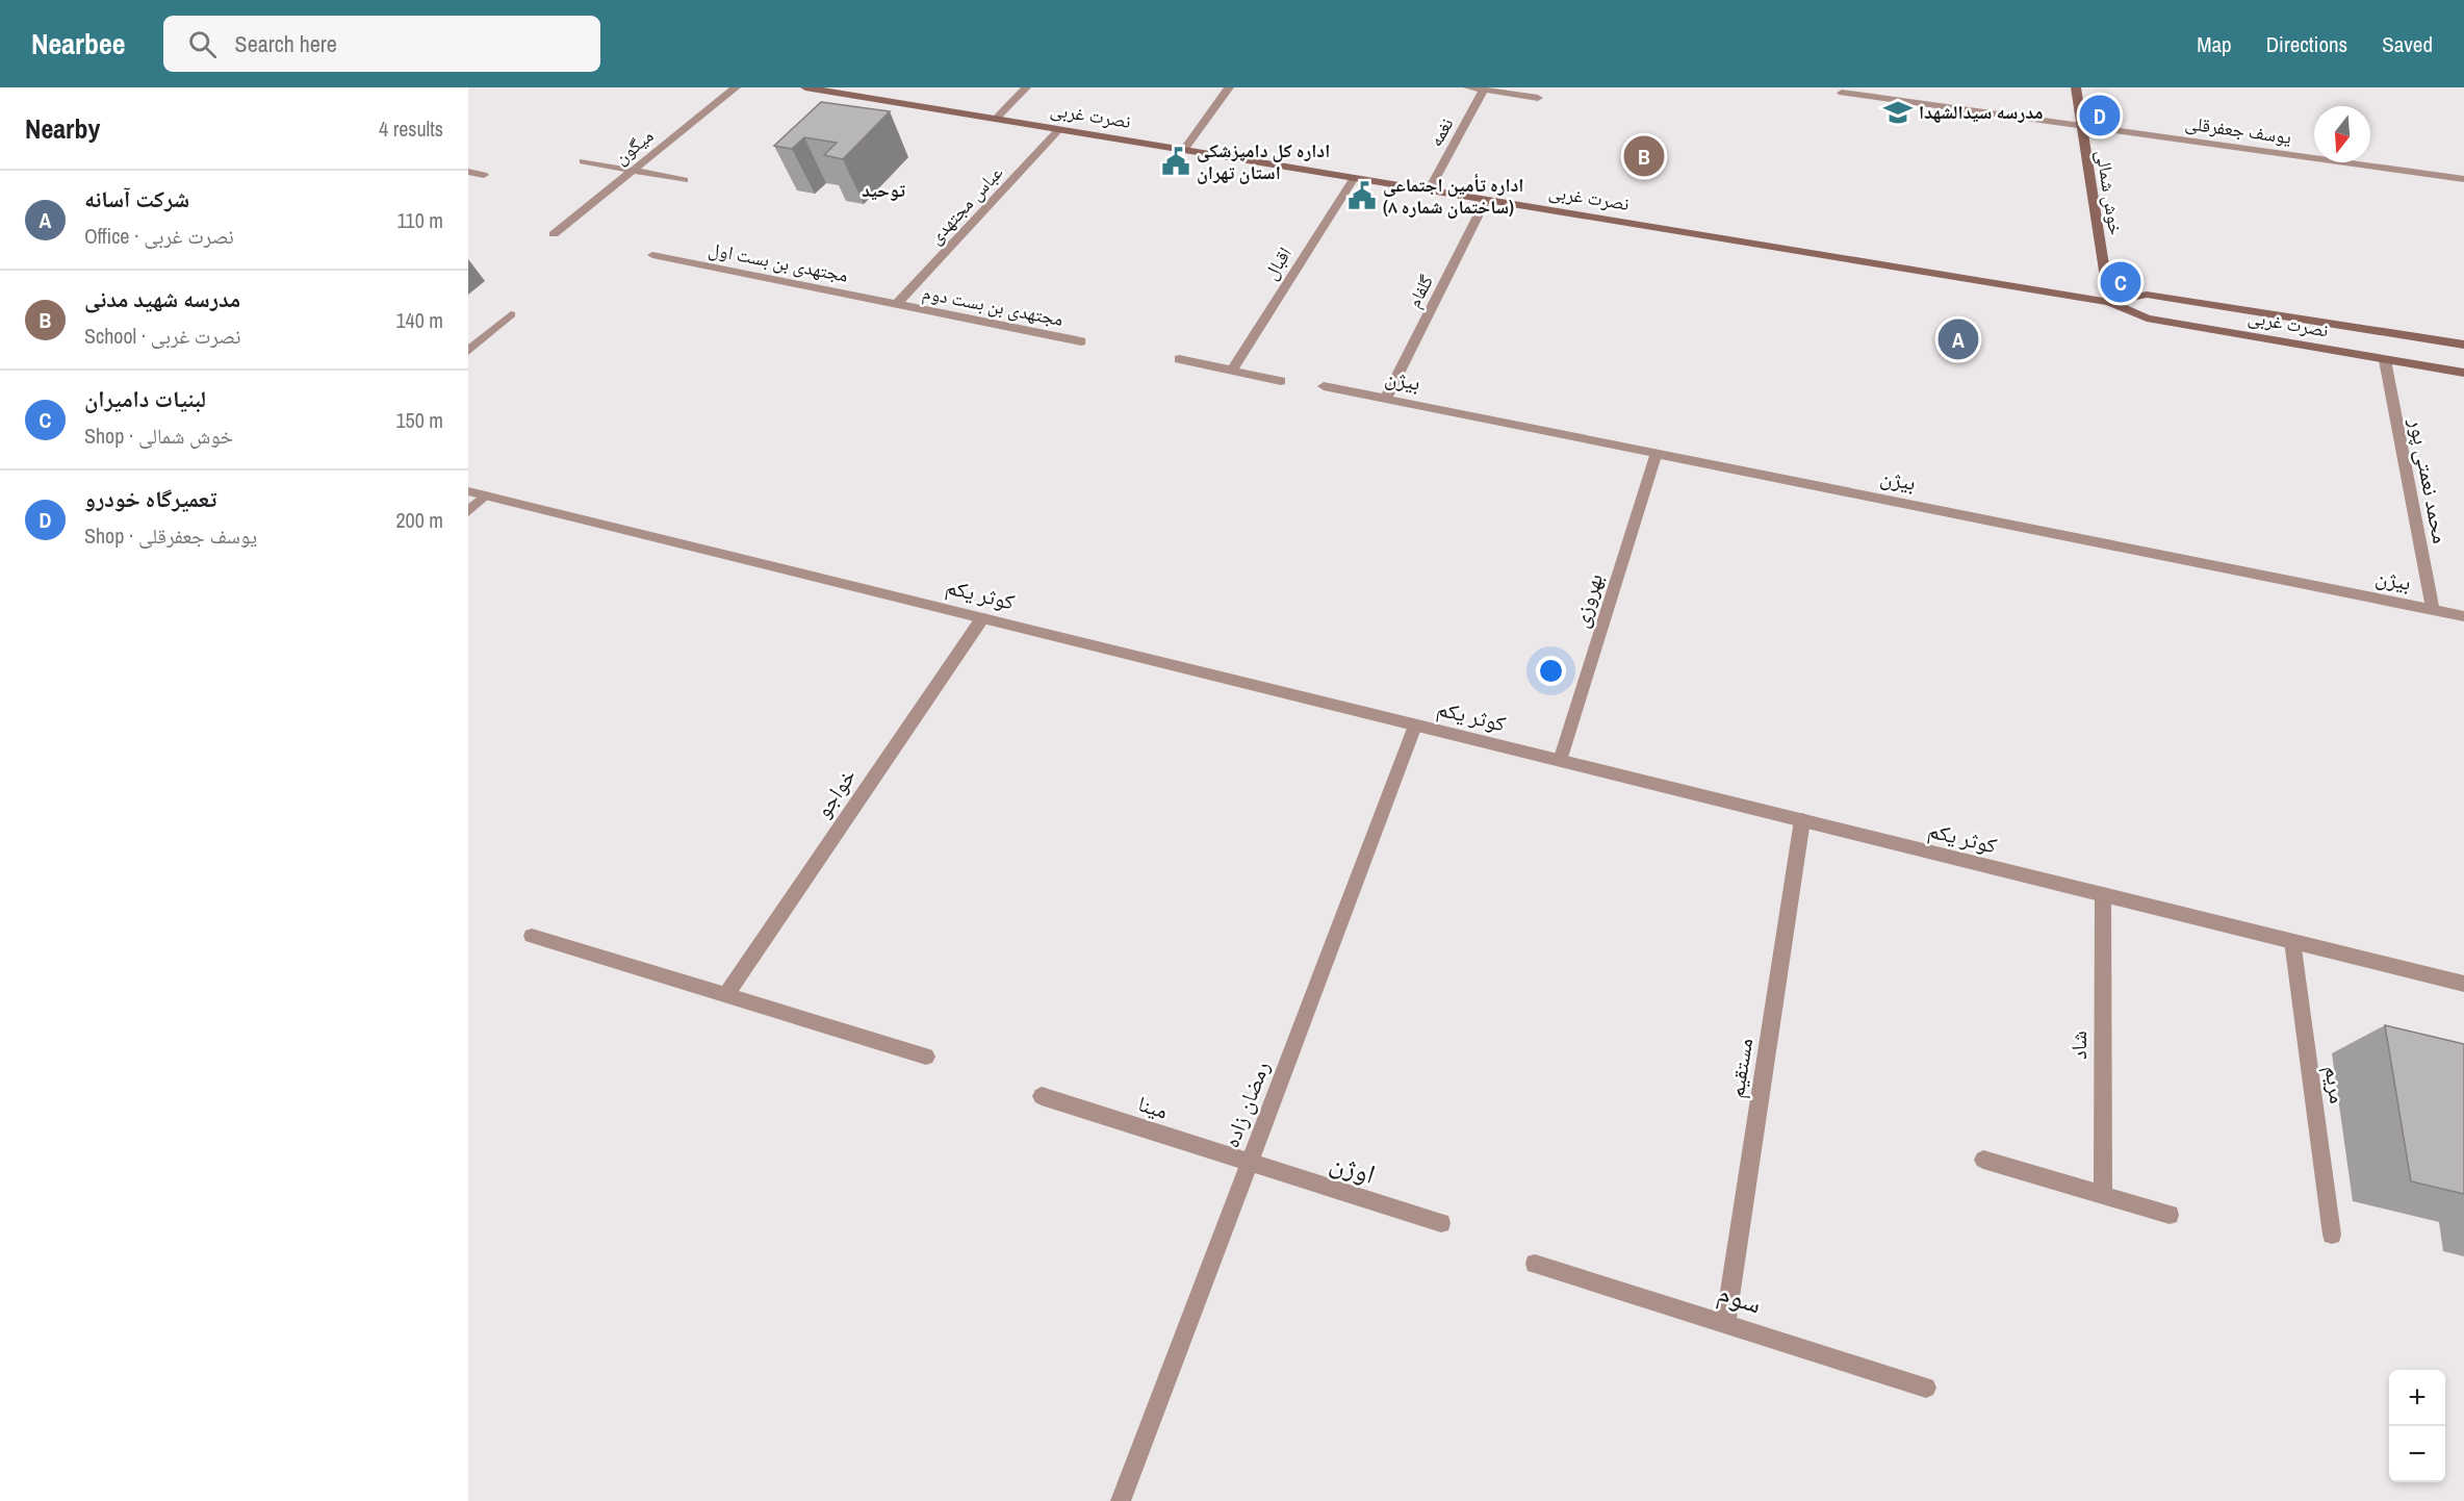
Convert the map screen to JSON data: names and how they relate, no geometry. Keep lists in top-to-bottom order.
{
  "streets": {
    "main road": ["نصرت غربی", "خوش شمالی"],
    "street": [
      "یوسف جعفرقلی",
      "نغمه",
      "میگون",
      "عباس مجتهدی",
      "مجتهدی بن بست اول",
      "اقبال",
      "گلفام",
      "مجتهدی بن بست دوم",
      "بیژن",
      "محمد نعمتی پور",
      "کوثر یکم",
      "بهروزی",
      "خواجو",
      "شاد",
      "مستقیم",
      "مریم",
      "رمضان زاده",
      "مینا",
      "اوژن",
      "سوم"
    ]
  },
  "crossings": [
    ["نصرت غربی", "نغمه"],
    ["نصرت غربی", "خوش شمالی"],
    ["نصرت غربی", "عباس مجتهدی"],
    ["نصرت غربی", "اقبال"],
    ["نصرت غربی", "گلفام"],
    ["نصرت غربی", "محمد نعمتی پور"],
    ["یوسف جعفرقلی", "خوش شمالی"],
    ["عباس مجتهدی", "مجتهدی بن بست اول"],
    ["عباس مجتهدی", "مجتهدی بن بست دوم"],
    ["مجتهدی بن بست اول", "مجتهدی بن بست دوم"],
    ["گلفام", "بیژن"],
    ["بیژن", "محمد نعمتی پور"],
    ["بیژن", "بهروزی"],
    ["کوثر یکم", "بهروزی"],
    ["کوثر یکم", "خواجو"],
    ["کوثر یکم", "شاد"],
    ["کوثر یکم", "مستقیم"],
    ["کوثر یکم", "مریم"],
    ["کوثر یکم", "رمضان زاده"],
    ["مستقیم", "سوم"],
    ["رمضان زاده", "مینا"],
    ["رمضان زاده", "اوژن"],
    ["مینا", "اوژن"]
  ],
  "districts": ["توحید"],
  "places": {
    "school or university": ["مدرسه سیدالشهدا"],
    "public building": ["اداره کل دامپزشکی استان تهران", "اداره تأمین اجتماعی (ساختمان شماره ۸)"]
  },
  "north": "bottom",
  "page": {
    "header": "Nearbee",
    "search": "Search here",
    "nav": ["Map", "Directions", "Saved"],
    "heading": ["Nearby", "4 results"],
    "pins": [
      "D",
      "B",
      "C",
      "A"
    ],
    "list": [
      {
        "mark": "A",
        "name": "شرکت آسانه",
        "note": "Office · نصرت غربی",
        "value": "110 m"
      },
      {
        "mark": "B",
        "name": "مدرسه شهید مدنی",
        "note": "School · نصرت غربی",
        "value": "140 m"
      },
      {
        "mark": "C",
        "name": "لبنیات دامیران",
        "note": "Shop · خوش شمالی",
        "value": "150 m"
      },
      {
        "mark": "D",
        "name": "تعمیرگاه خودرو",
        "note": "Shop · یوسف جعفرقلی",
        "value": "200 m"
      }
    ],
    "map_buttons": ["+", "−"]
  }
}
